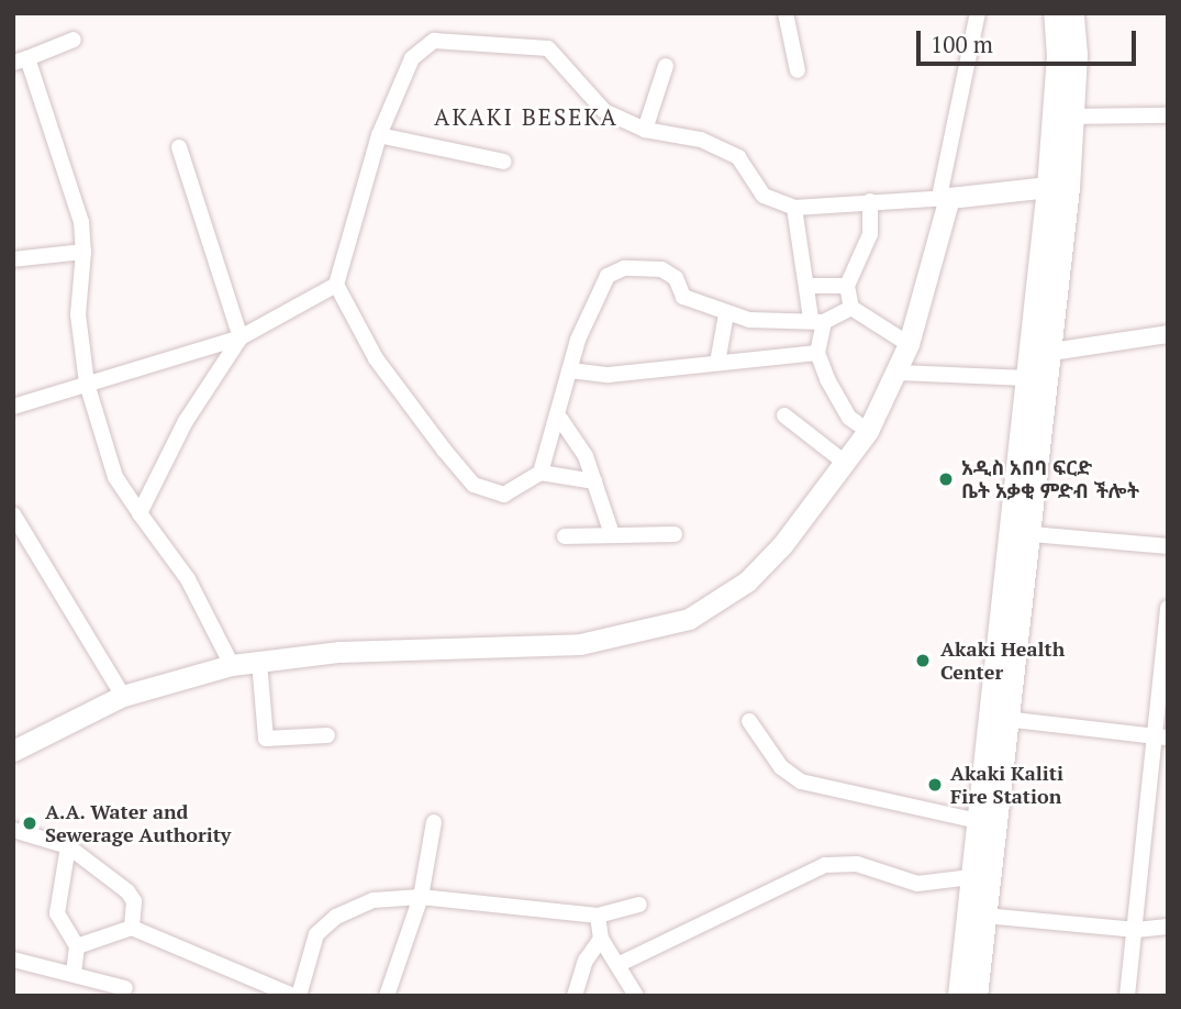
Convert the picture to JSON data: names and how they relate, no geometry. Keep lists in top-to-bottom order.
{
  "districts": ["AKAKI BESEKA"],
  "places": [
    "አዲስ አበባ ፍርድ ቤት አቃቂ ምድብ ችሎት",
    "Akaki Health Center",
    "Akaki Kaliti Fire Station",
    "A.A. Water and Sewerage Authority"
  ],
  "scale_bar": "100 m"
}
